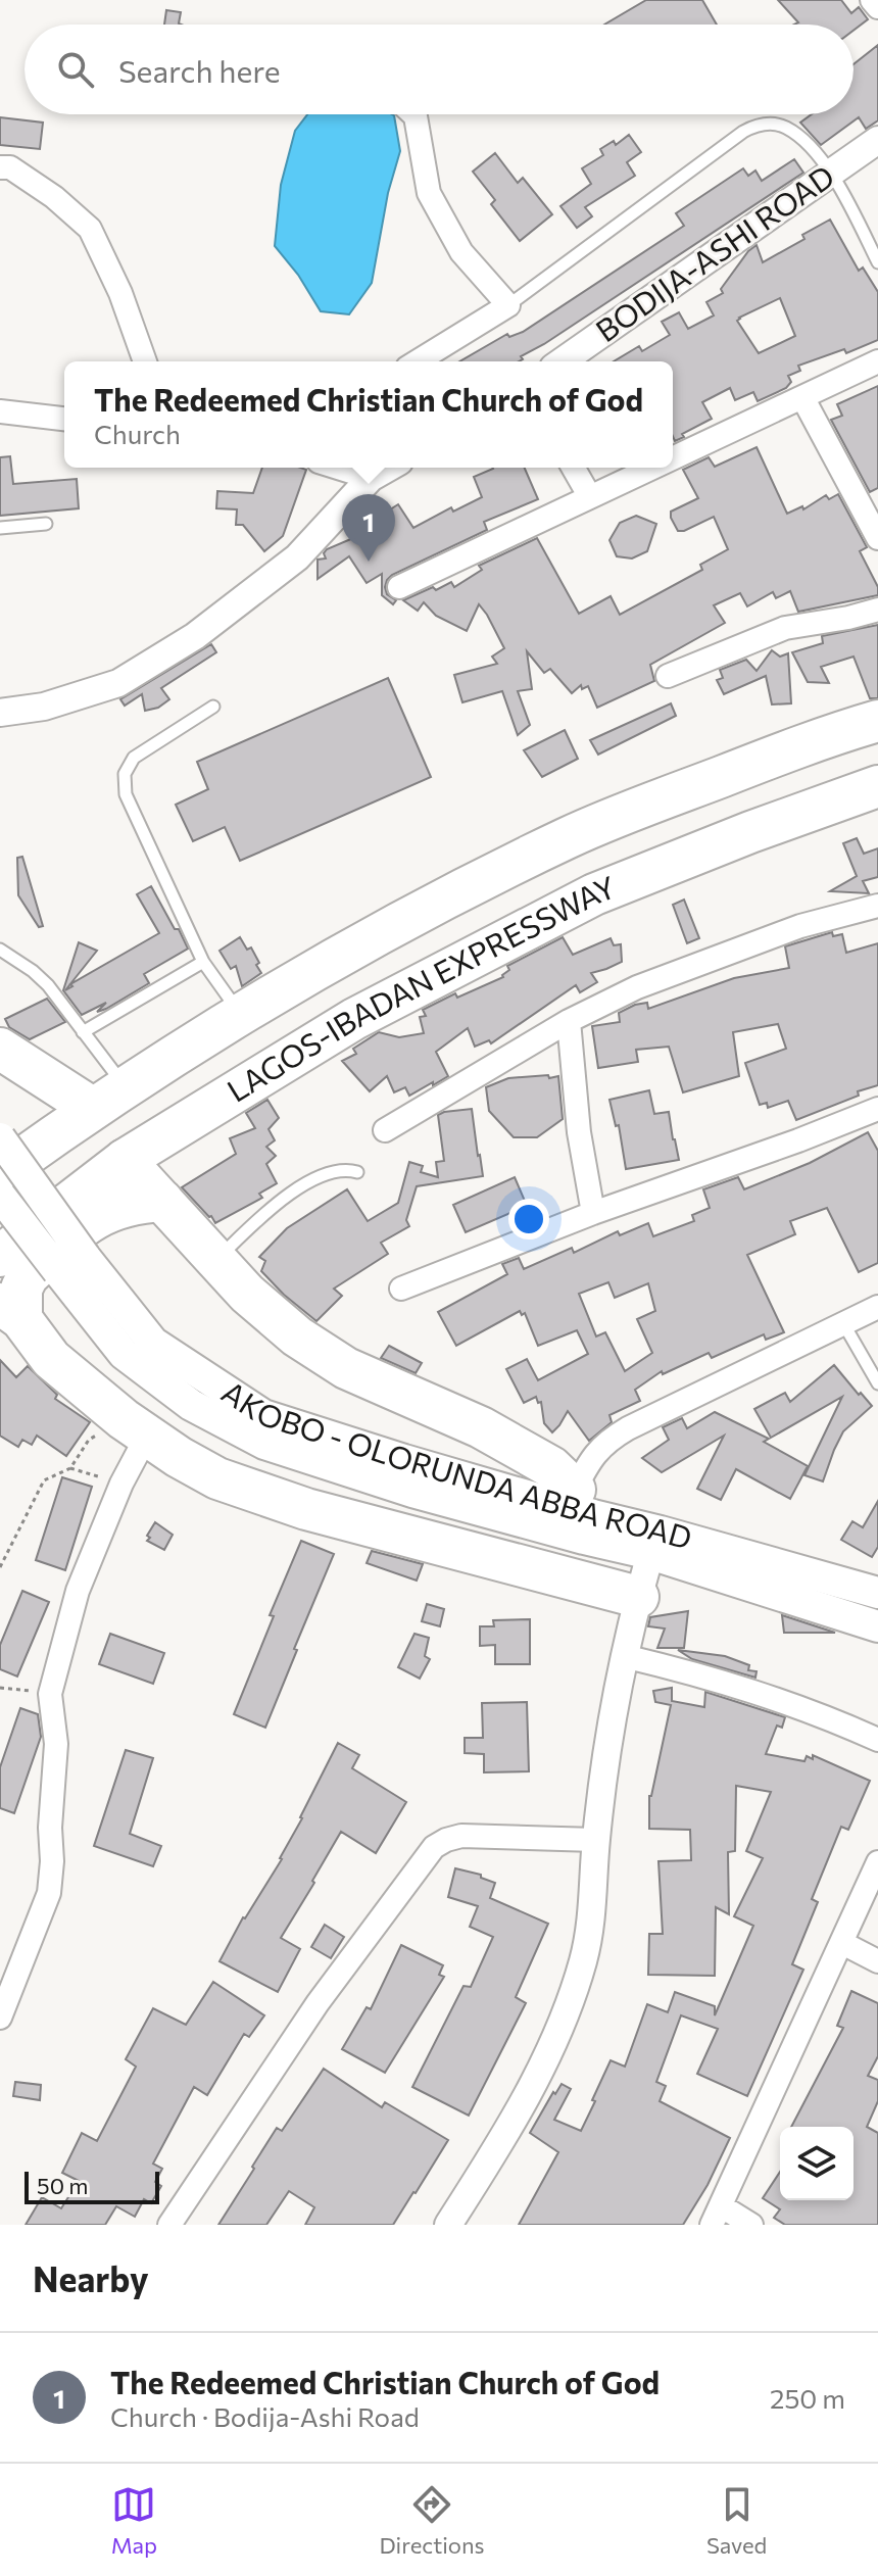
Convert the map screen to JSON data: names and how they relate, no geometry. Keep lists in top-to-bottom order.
{
  "streets": {
    "highway": ["LAGOS-IBADAN EXPRESSWAY"],
    "main road": ["AKOBO - OLORUNDA ABBA ROAD"],
    "street": ["BODIJA-ASHI ROAD"]
  },
  "scale_bar": "50 m",
  "page": {
    "search": "Search here",
    "popup": ["The Redeemed Christian Church of God", "Church"],
    "pins": "1",
    "scale": "50 m",
    "heading": "Nearby",
    "list": [
      {
        "mark": "1",
        "name": "The Redeemed Christian Church of God",
        "note": "Church · Bodija-Ashi Road",
        "value": "250 m"
      }
    ],
    "nav": ["Map", "Directions", "Saved"]
  }
}
